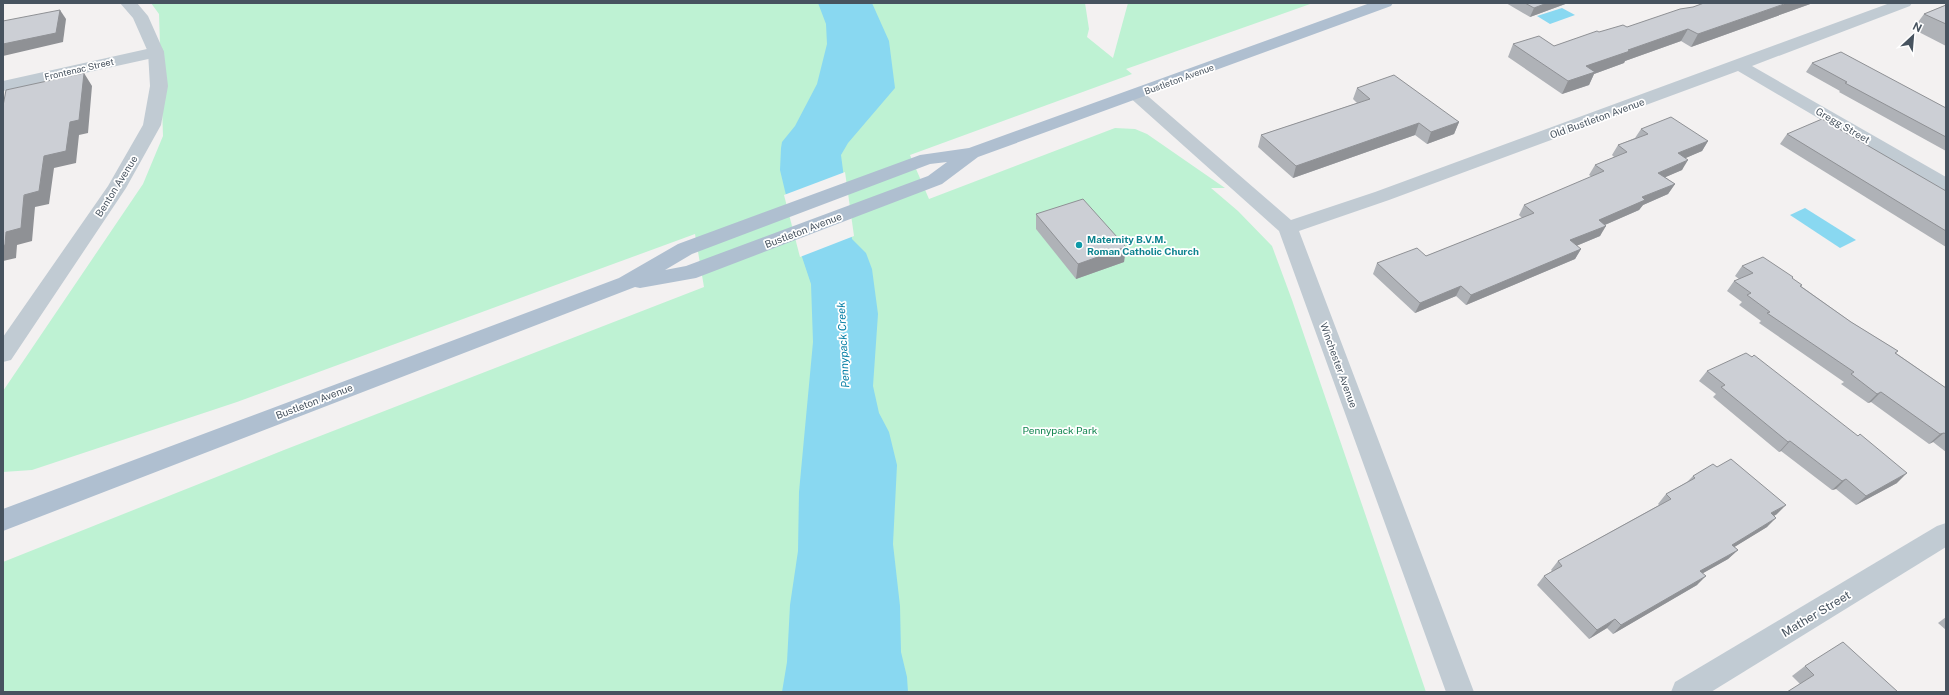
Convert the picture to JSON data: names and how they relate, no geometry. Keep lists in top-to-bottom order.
{
  "streets": {
    "main road": ["Bustleton Avenue"],
    "street": [
      "Frontenac Street",
      "Old Bustleton Avenue",
      "Gregg Street",
      "Benton Avenue",
      "Winchester Avenue",
      "Mather Street"
    ]
  },
  "crossings": [
    ["Frontenac Street", "Benton Avenue"],
    ["Bustleton Avenue", "Winchester Avenue"],
    ["Old Bustleton Avenue", "Gregg Street"],
    ["Old Bustleton Avenue", "Winchester Avenue"]
  ],
  "water": ["Pennypack Creek"],
  "parks": ["Pennypack Park"],
  "places": ["Maternity B.V.M. Roman Catholic Church"],
  "north": "top right"
}
